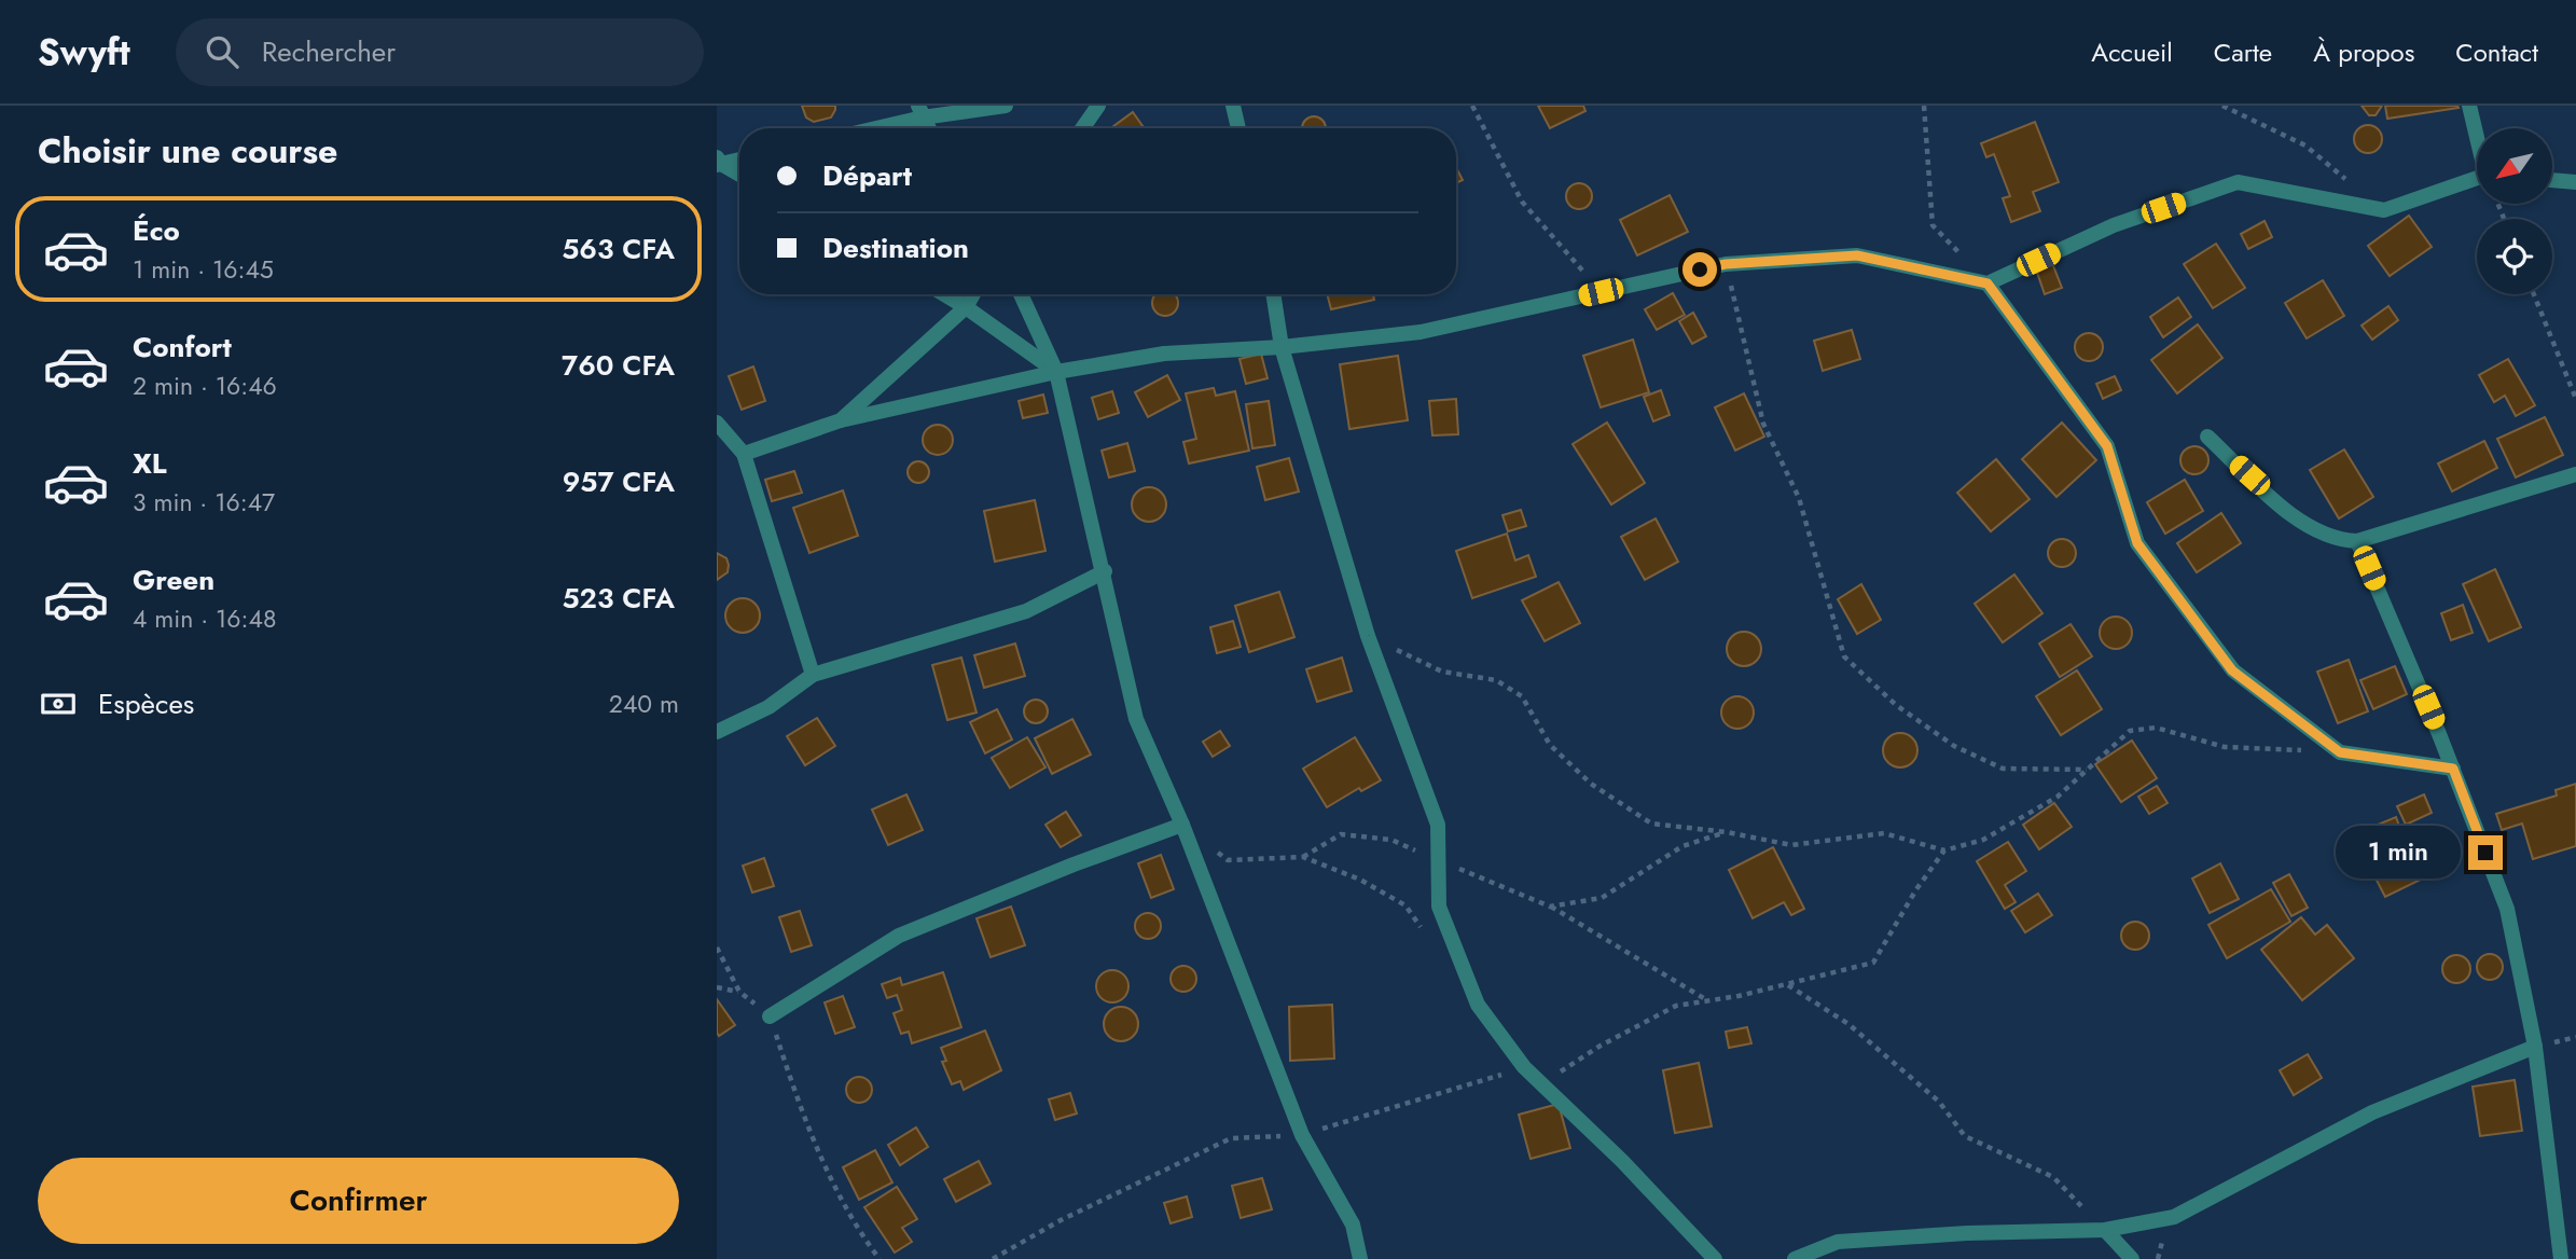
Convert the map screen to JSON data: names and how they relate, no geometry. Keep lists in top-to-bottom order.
{
  "north": "bottom left",
  "page": {
    "header": "Swyft",
    "search": "Rechercher",
    "nav": [
      "Accueil",
      "Carte",
      "À propos",
      "Contact"
    ],
    "heading": "Choisir une course",
    "banner": ["Départ", "Destination"],
    "list": [
      {
        "name": "Éco",
        "note": "1 min · 16:45",
        "value": "563 CFA"
      },
      {
        "name": "Confort",
        "note": "2 min · 16:46",
        "value": "760 CFA"
      },
      {
        "name": "XL",
        "note": "3 min · 16:47",
        "value": "957 CFA"
      },
      {
        "name": "Green",
        "note": "4 min · 16:48",
        "value": "523 CFA"
      }
    ],
    "pay": ["Espèces", "240 m"],
    "bubble": "1 min",
    "buttons": "Confirmer"
  }
}
